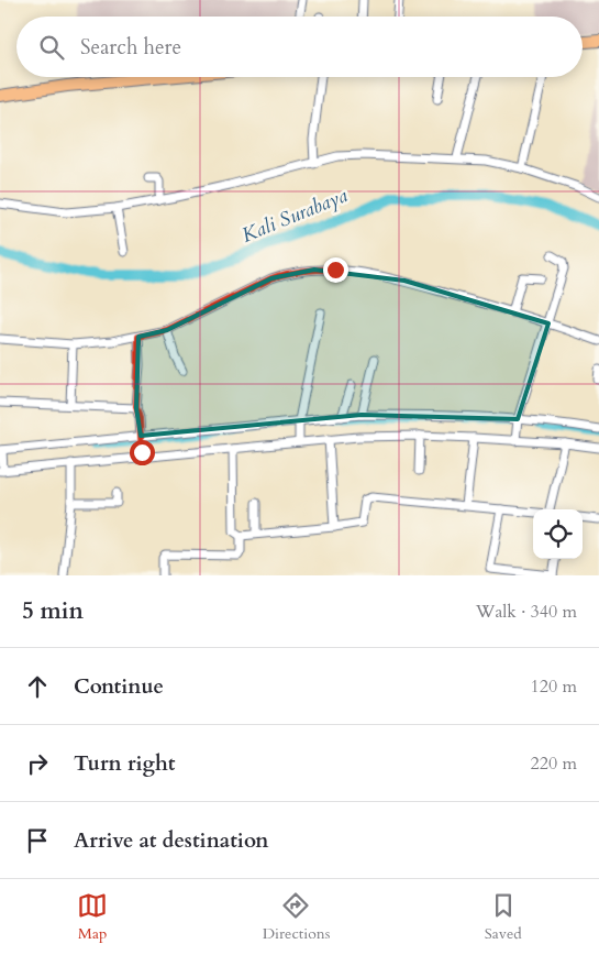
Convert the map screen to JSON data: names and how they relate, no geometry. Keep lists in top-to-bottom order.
{
  "water": ["Kali Surabaya"],
  "page": {
    "search": "Search here",
    "heading": ["5 min", "Walk · 340 m"],
    "list": [
      ["Continue", "120 m"],
      ["Turn right", "220 m"],
      "Arrive at destination"
    ],
    "nav": ["Map", "Directions", "Saved"]
  }
}
